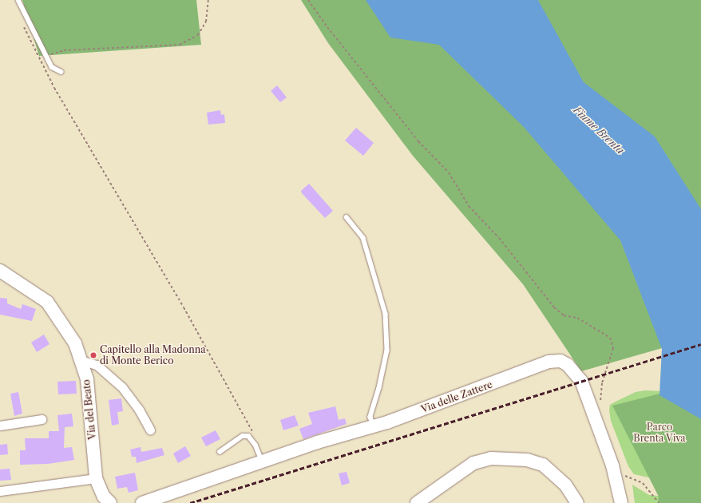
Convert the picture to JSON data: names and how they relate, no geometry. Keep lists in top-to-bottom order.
{
  "streets": {
    "street": ["Via delle Zattere", "Via del Beato"]
  },
  "water": ["Fiume Brenta"],
  "parks": ["Parco Brenta Viva"],
  "places": ["Capitello alla Madonna di Monte Berico"]
}
